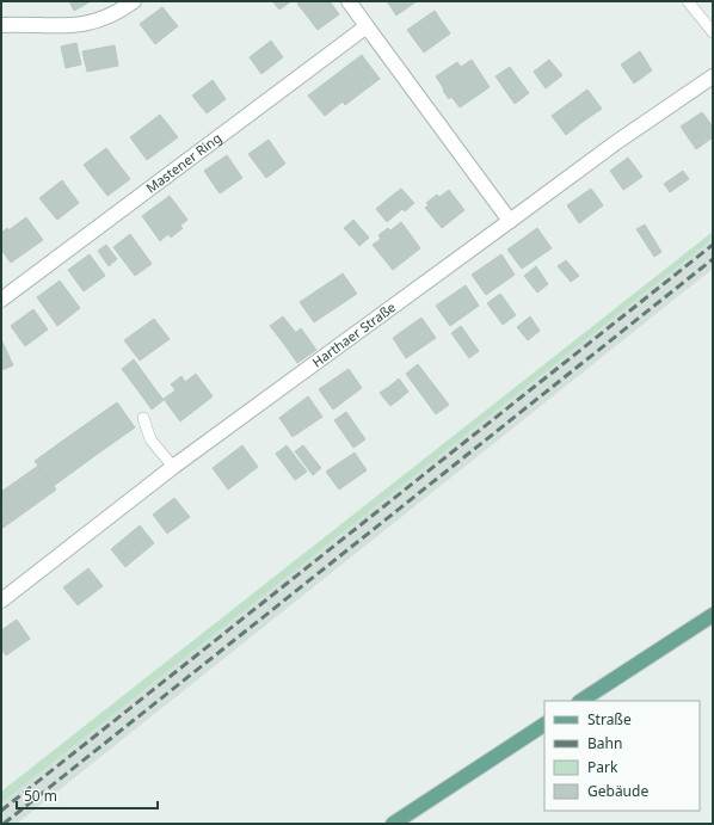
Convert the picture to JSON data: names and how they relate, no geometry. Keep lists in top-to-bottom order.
{
  "streets": {
    "street": ["Mastener Ring", "Harthaer Straße"]
  },
  "legend": [
    "Straße",
    "Bahn",
    "Park",
    "Gebäude"
  ],
  "scale_bar": "50 m"
}
